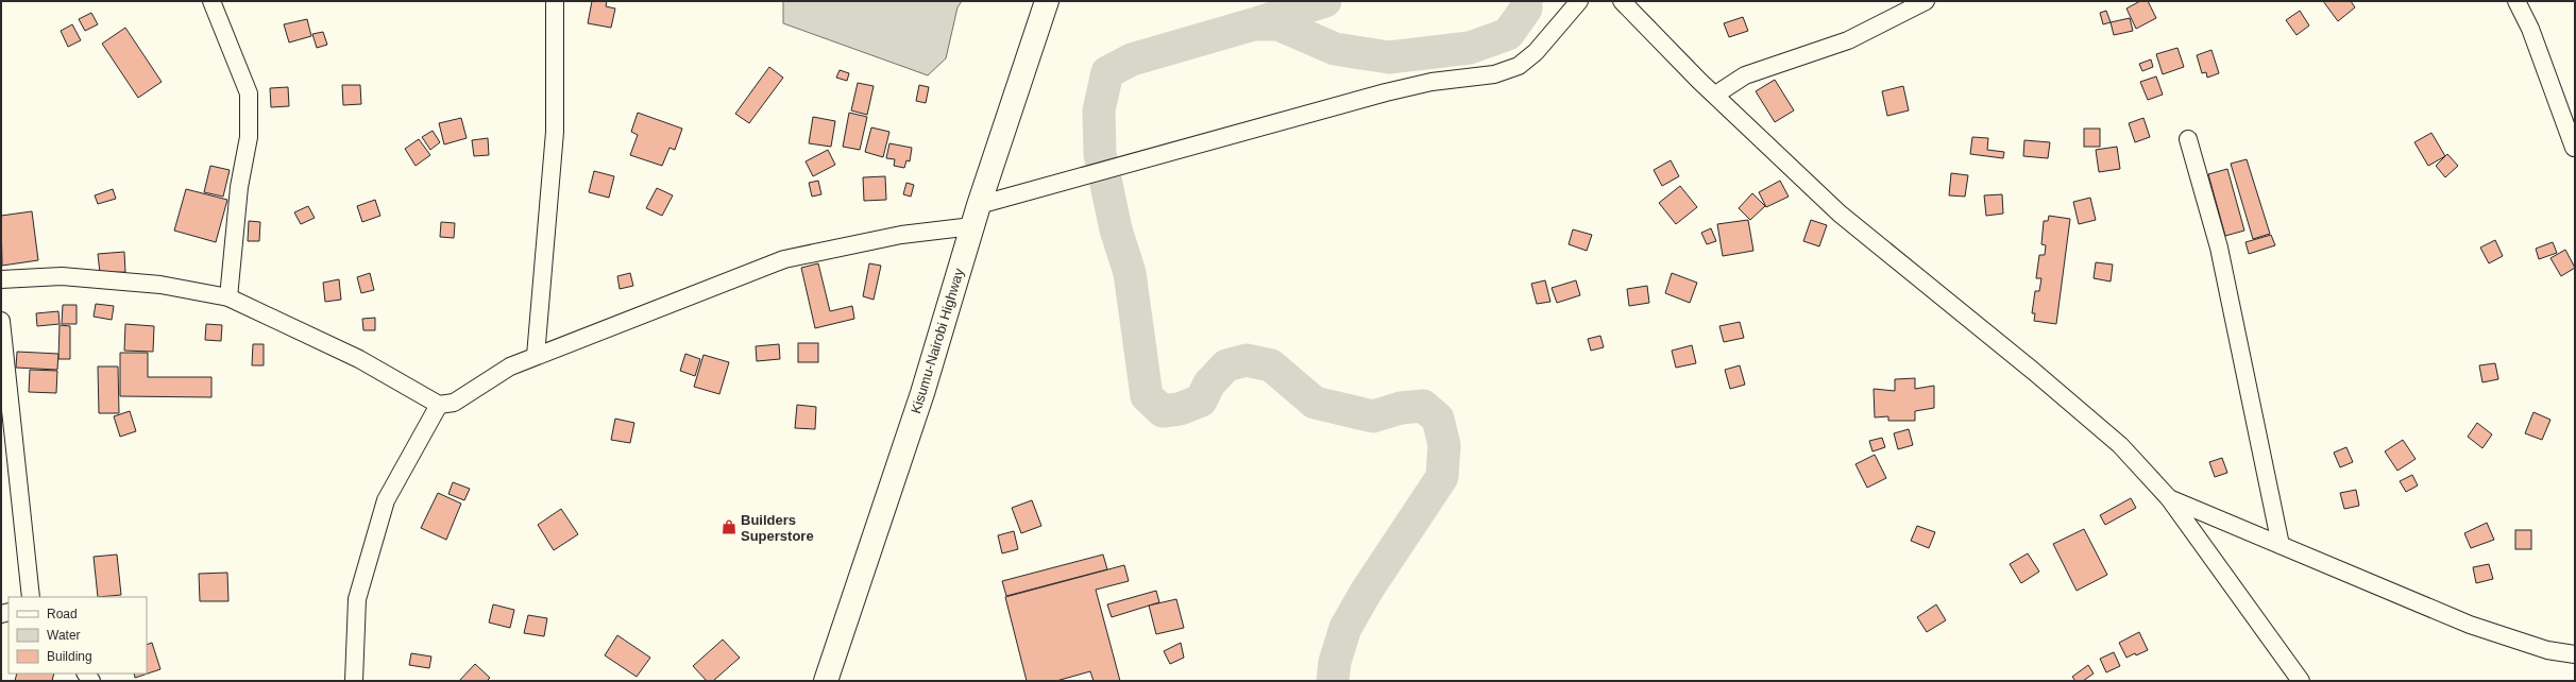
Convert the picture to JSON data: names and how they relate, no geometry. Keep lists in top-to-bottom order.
{
  "streets": {
    "highway": ["Kisumu-Nairobi Highway"]
  },
  "places": {
    "shop": ["Builders Superstore"]
  },
  "legend": ["Road", "Water", "Building"]
}
